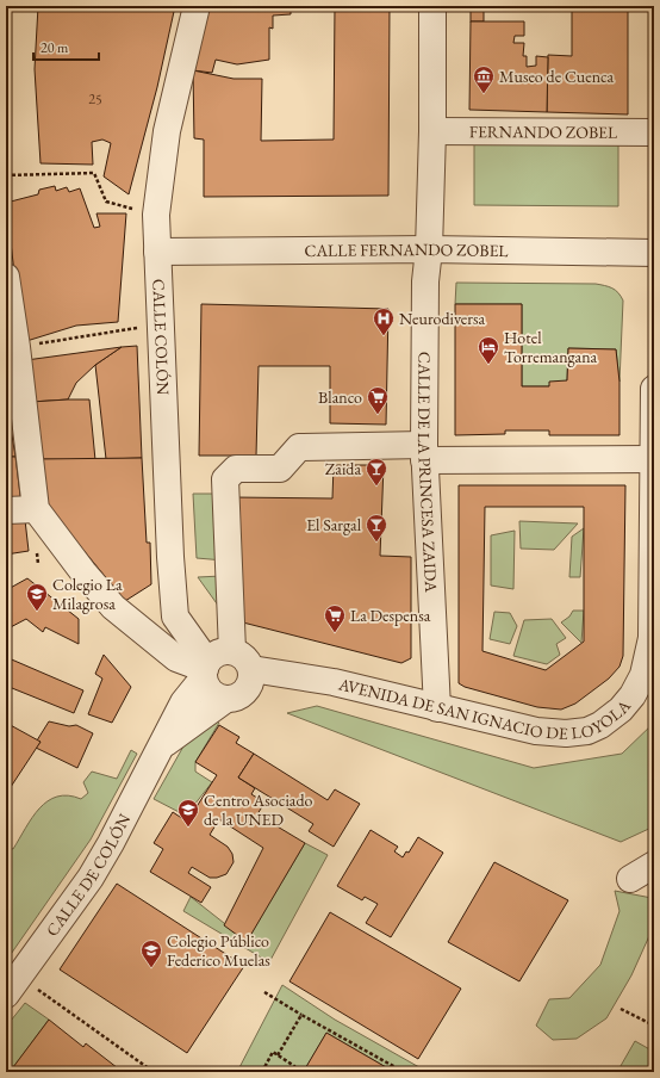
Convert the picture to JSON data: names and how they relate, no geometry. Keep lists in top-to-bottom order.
{
  "streets": {
    "street": [
      "FERNANDO ZOBEL",
      "CALLE FERNANDO ZOBEL",
      "CALLE COLÓN",
      "CALLE DE LA PRINCESA ZAIDA",
      "AVENIDA DE SAN IGNACIO DE LOYOLA",
      "CALLE DE COLÓN"
    ]
  },
  "crossings": [
    ["FERNANDO ZOBEL", "CALLE DE LA PRINCESA ZAIDA"],
    ["CALLE FERNANDO ZOBEL", "CALLE COLÓN"],
    ["CALLE FERNANDO ZOBEL", "CALLE DE LA PRINCESA ZAIDA"],
    ["CALLE COLÓN", "AVENIDA DE SAN IGNACIO DE LOYOLA"],
    ["CALLE COLÓN", "CALLE DE COLÓN"],
    ["CALLE DE LA PRINCESA ZAIDA", "AVENIDA DE SAN IGNACIO DE LOYOLA"],
    ["AVENIDA DE SAN IGNACIO DE LOYOLA", "CALLE DE COLÓN"]
  ],
  "places": {
    "museum": ["Museo de Cuenca"],
    "hospital": ["Neurodiversa"],
    "hotel": ["Hotel Torremangana"],
    "supermarket": ["Blanco", "La Despensa"],
    "bar": ["Zaida", "El Sargal"],
    "school or university": ["Colegio La Milagrosa", "Centro Asociado de la UNED", "Colegio Público Federico Muelas"]
  },
  "house_numbers": ["25"],
  "scale_bar": "20 m"
}
